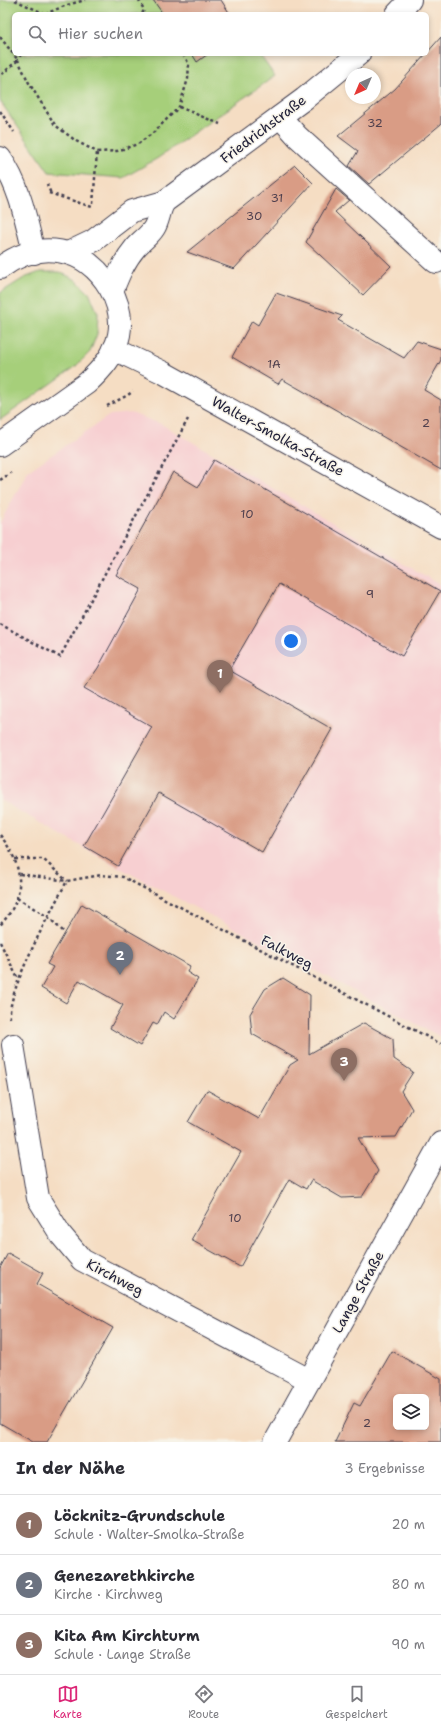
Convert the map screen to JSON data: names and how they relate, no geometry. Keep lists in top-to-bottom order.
{
  "streets": {
    "street": [
      "Friedrichstraße",
      "Walter-Smolka-Straße",
      "Kirchweg",
      "Lange Straße"
    ],
    "path": ["Falkweg"]
  },
  "crossings": [
    ["Kirchweg", "Lange Straße"]
  ],
  "house_numbers": [
    "32",
    "31",
    "30",
    "1A",
    "2",
    "10",
    "9",
    "10",
    "2"
  ],
  "north": "bottom left",
  "page": {
    "search": "Hier suchen",
    "pins": ["1", "2", "3"],
    "heading": ["In der Nähe", "3 Ergebnisse"],
    "list": [
      {
        "mark": "1",
        "name": "Löcknitz-Grundschule",
        "note": "Schule · Walter-Smolka-Straße",
        "value": "20 m"
      },
      {
        "mark": "2",
        "name": "Genezarethkirche",
        "note": "Kirche · Kirchweg",
        "value": "80 m"
      },
      {
        "mark": "3",
        "name": "Kita Am Kirchturm",
        "note": "Schule · Lange Straße",
        "value": "90 m"
      }
    ],
    "nav": ["Karte", "Route", "Gespeichert"]
  }
}
